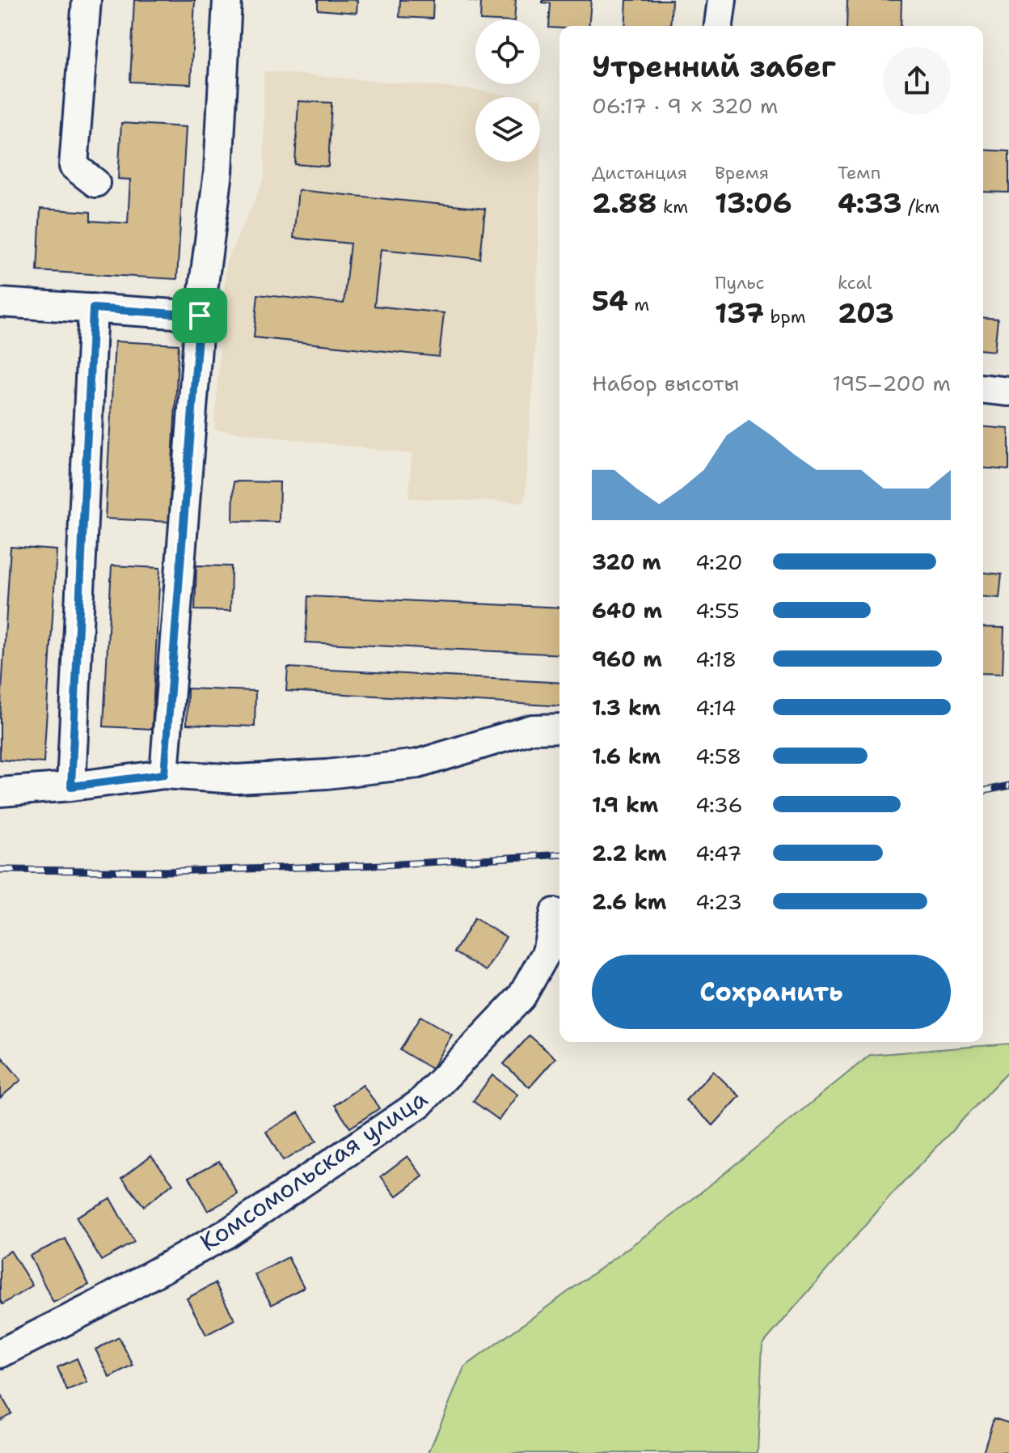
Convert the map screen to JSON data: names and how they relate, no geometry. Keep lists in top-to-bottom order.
{
  "streets": {
    "street": ["Комсомольская улица"]
  },
  "page": {
    "heading": ["Утренний забег", "06:17 · 9 × 320 m"],
    "stats": [
      ["Дистанция", "2.88 km"],
      ["Время", "13:06"],
      ["Темп", "4:33 /km"],
      ["54 m"],
      ["Пульс", "137 bpm"],
      ["kcal", "203"]
    ],
    "chart": ["Набор высоты", "195–200 m"],
    "list": [
      {
        "name": "320 m",
        "note": "4:20"
      },
      {
        "name": "640 m",
        "note": "4:55"
      },
      {
        "name": "960 m",
        "note": "4:18"
      },
      {
        "name": "1.3 km",
        "note": "4:14"
      },
      {
        "name": "1.6 km",
        "note": "4:58"
      },
      {
        "name": "1.9 km",
        "note": "4:36"
      },
      {
        "name": "2.2 km",
        "note": "4:47"
      },
      {
        "name": "2.6 km",
        "note": "4:23"
      }
    ],
    "buttons": "Сохранить"
  }
}
